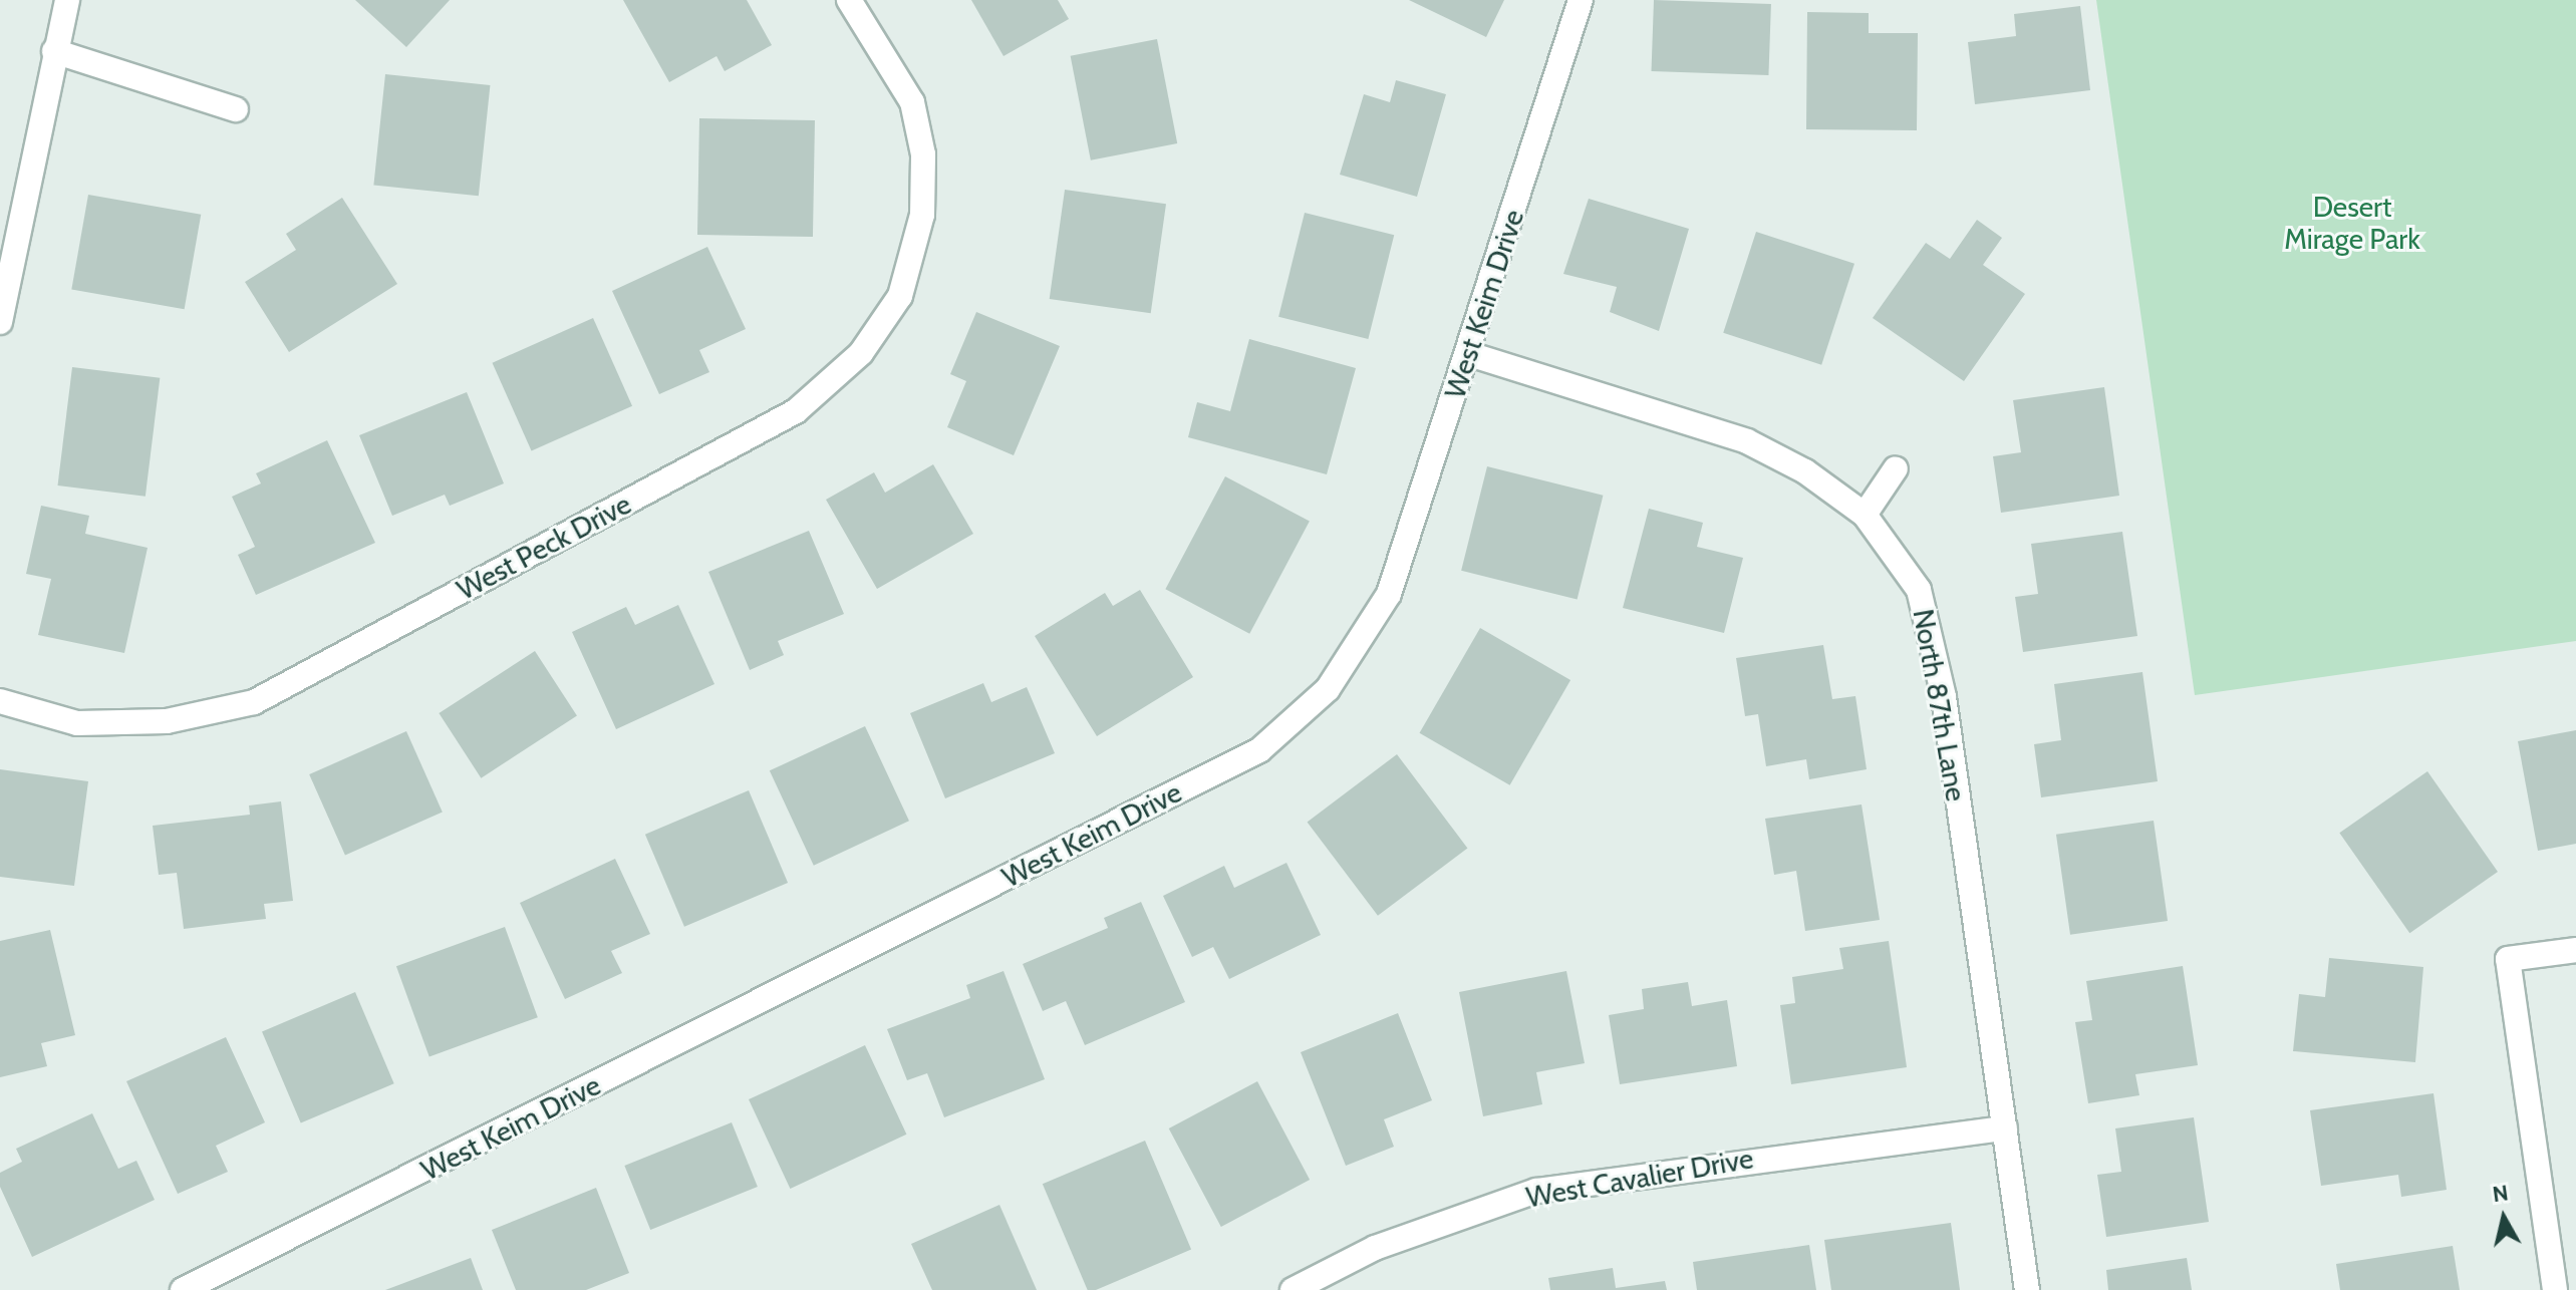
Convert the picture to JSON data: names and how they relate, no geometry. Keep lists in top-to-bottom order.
{
  "streets": {
    "street": [
      "West Keim Drive",
      "West Peck Drive",
      "North 87th Lane",
      "West Cavalier Drive"
    ]
  },
  "crossings": [
    ["West Keim Drive", "North 87th Lane"],
    ["North 87th Lane", "West Cavalier Drive"]
  ],
  "parks": ["Desert Mirage Park"],
  "north": "top"
}
